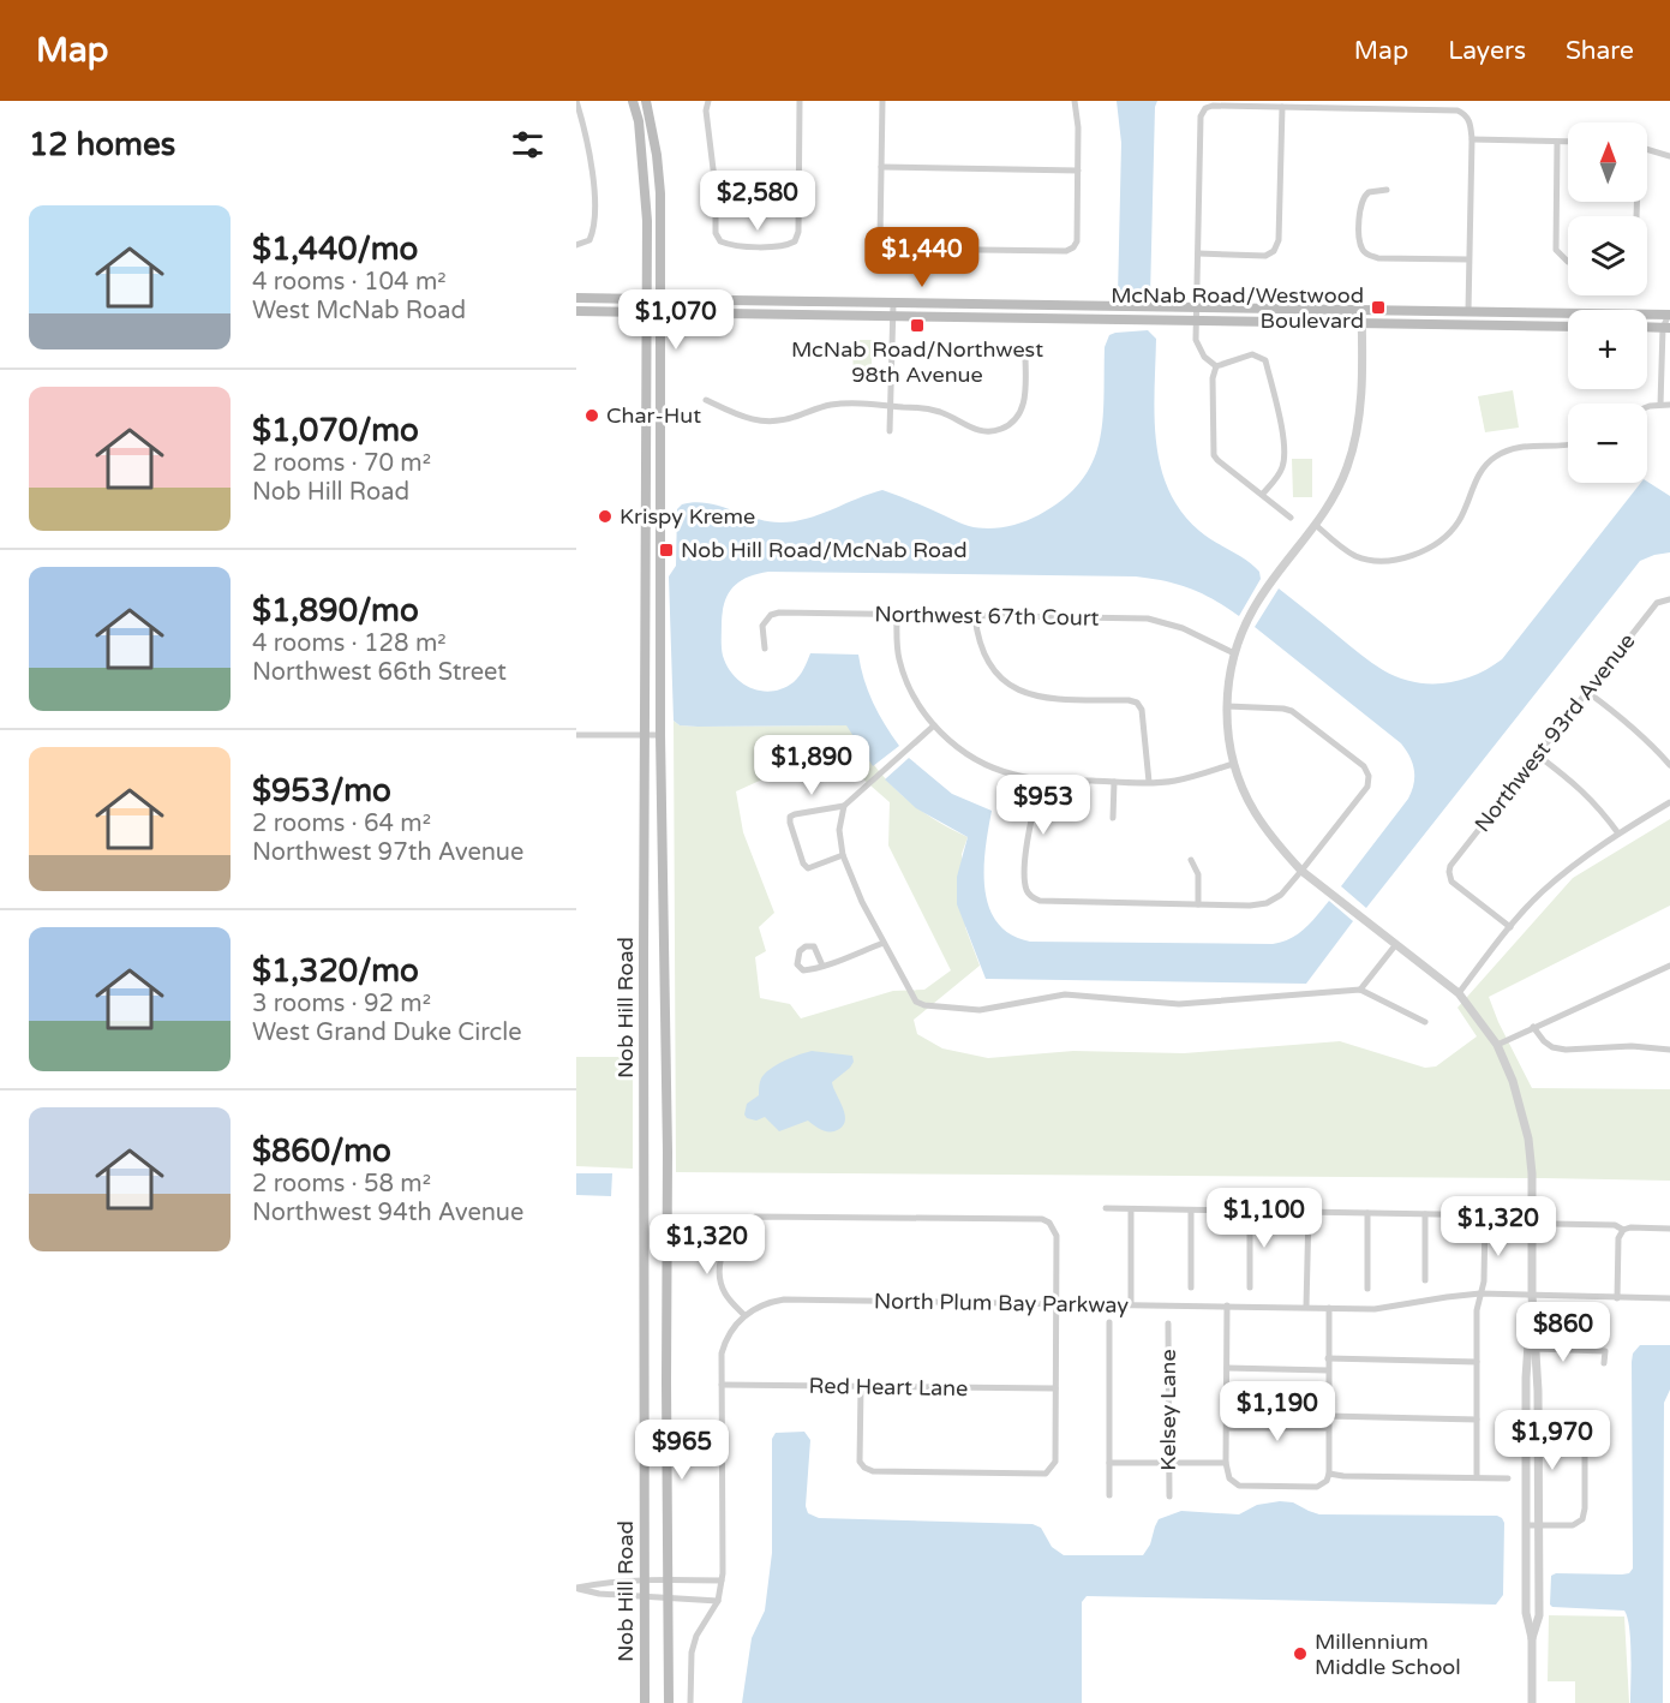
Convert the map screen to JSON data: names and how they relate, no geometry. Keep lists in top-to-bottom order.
{
  "streets": {
    "main road": ["Nob Hill Road"],
    "street": [
      "Northwest 67th Court",
      "Northwest 93rd Avenue",
      "North Plum Bay Parkway",
      "Red Heart Lane",
      "Kelsey Lane"
    ]
  },
  "places": {
    "transit": ["McNab Road/Westwood Boulevard", "McNab Road/Northwest 98th Avenue", "Nob Hill Road/McNab Road"],
    "other": ["Char-Hut", "Krispy Kreme", "Millennium Middle School"]
  },
  "north": "top",
  "page": {
    "header": "Map",
    "nav": ["Map", "Layers", "Share"],
    "heading": "12 homes",
    "map_buttons": ["+", "−"],
    "price": [
      "$2,580",
      "$1,440",
      "$1,070",
      "$1,890",
      "$953",
      "$1,100",
      "$1,320",
      "$1,320",
      "$860",
      "$1,190",
      "$1,970",
      "$965"
    ],
    "list": [
      {
        "name": "$1,440/mo",
        "note": "4 rooms · 104 m² · West McNab Road"
      },
      {
        "name": "$1,070/mo",
        "note": "2 rooms · 70 m² · Nob Hill Road"
      },
      {
        "name": "$1,890/mo",
        "note": "4 rooms · 128 m² · Northwest 66th Street"
      },
      {
        "name": "$953/mo",
        "note": "2 rooms · 64 m² · Northwest 97th Avenue"
      },
      {
        "name": "$1,320/mo",
        "note": "3 rooms · 92 m² · West Grand Duke Circle"
      },
      {
        "name": "$860/mo",
        "note": "2 rooms · 58 m² · Northwest 94th Avenue"
      }
    ]
  }
}
